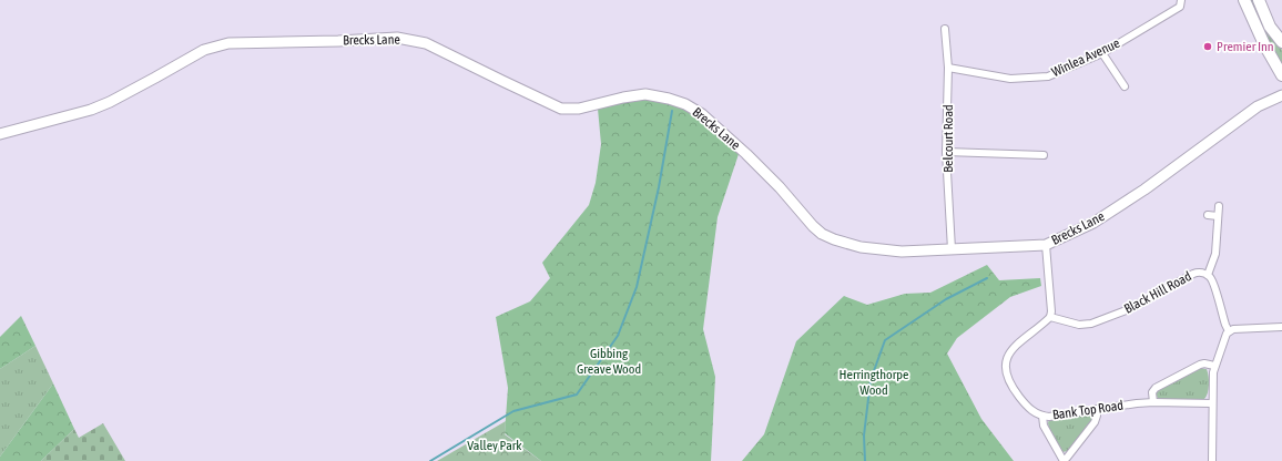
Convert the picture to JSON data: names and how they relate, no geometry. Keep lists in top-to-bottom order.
{
  "streets": {
    "street": [
      "Brecks Lane",
      "Winlea Avenue",
      "Belcourt Road",
      "Black Hill Road",
      "Bank Top Road"
    ]
  },
  "crossings": [
    ["Brecks Lane", "Belcourt Road"],
    ["Winlea Avenue", "Belcourt Road"],
    ["Black Hill Road", "Bank Top Road"]
  ],
  "parks": ["Gibbing Greave Wood", "Herringthorpe Wood", "Valley Park"],
  "places": ["Premier Inn"]
}
